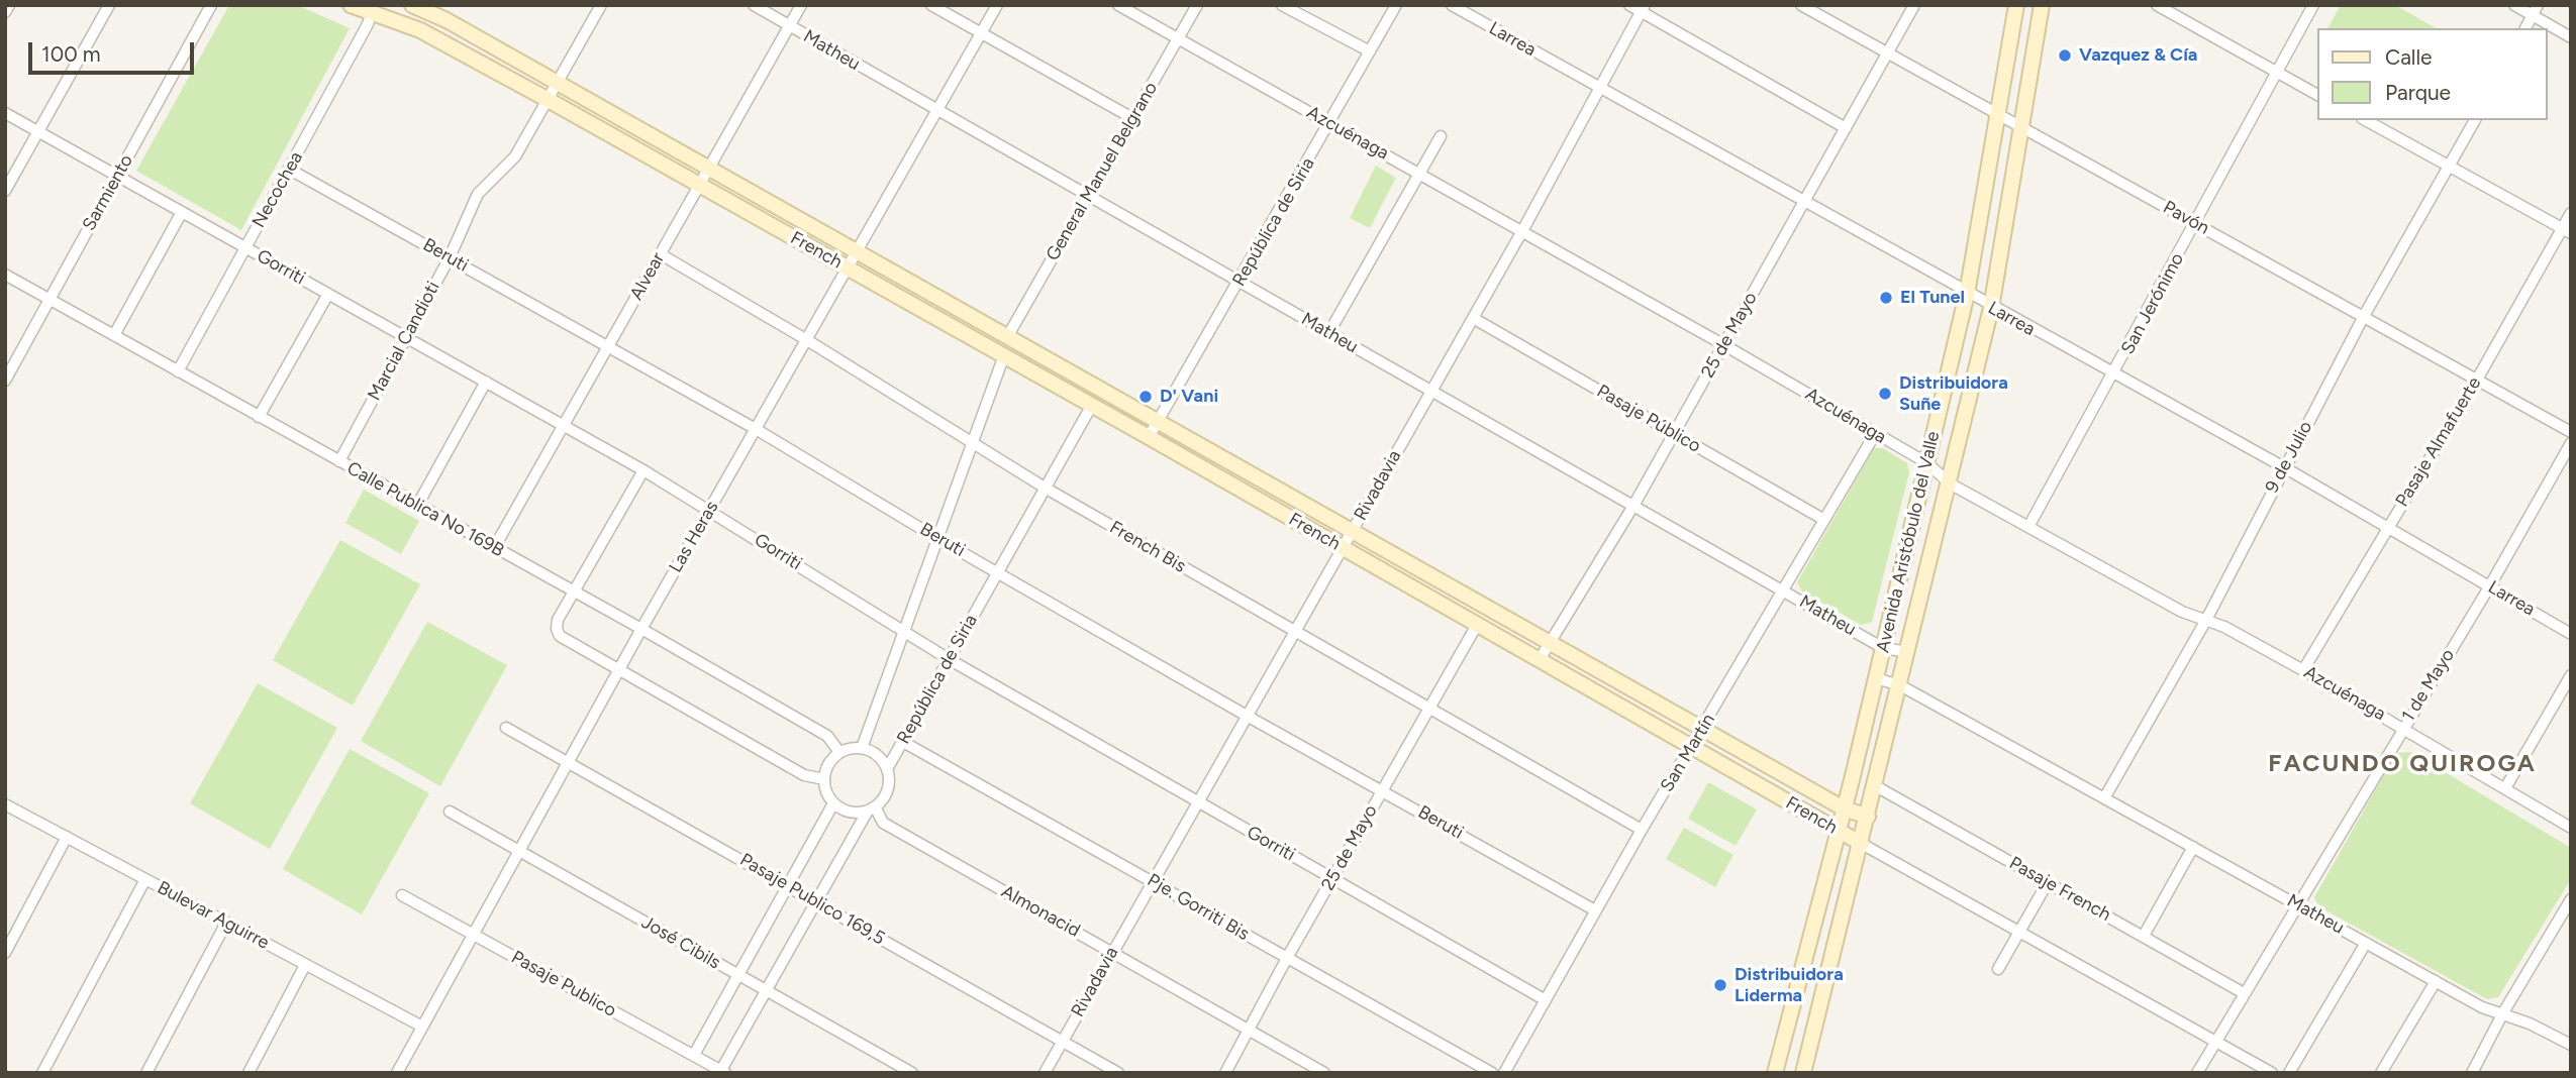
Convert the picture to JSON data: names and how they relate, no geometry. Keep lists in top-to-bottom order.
{
  "streets": {
    "main road": ["French", "Avenida Aristóbulo del Valle"],
    "street": [
      "Larrea",
      "Matheu",
      "Azcuénaga",
      "General Manuel Belgrano",
      "Necochea",
      "Sarmiento",
      "Pavón",
      "República de Siria",
      "Beruti",
      "Gorriti",
      "Alvear",
      "San Jerónimo",
      "25 de Mayo",
      "Marcial Candioti",
      "Pasaje Público",
      "Pasaje Almafuerte",
      "9 de Julio",
      "Rivadavia",
      "Calle Publica No 169B",
      "Las Heras",
      "French Bis",
      "1 de Mayo",
      "San Martín",
      "Pasaje French",
      "Pasaje Publico 169,5",
      "Pje. Gorriti Bis",
      "Almonacid",
      "Bulevar Aguirre",
      "José Cibils",
      "Pasaje Publico"
    ]
  },
  "crossings": [
    ["Larrea", "San Jerónimo"],
    ["Larrea", "25 de Mayo"],
    ["Larrea", "Pasaje Almafuerte"],
    ["Larrea", "9 de Julio"],
    ["Larrea", "Rivadavia"],
    ["Larrea", "Avenida Aristóbulo del Valle"],
    ["Larrea", "1 de Mayo"],
    ["Matheu", "General Manuel Belgrano"],
    ["Matheu", "República de Siria"],
    ["Matheu", "Alvear"],
    ["Matheu", "25 de Mayo"],
    ["Matheu", "9 de Julio"],
    ["Matheu", "Rivadavia"],
    ["Matheu", "Las Heras"],
    ["Matheu", "Avenida Aristóbulo del Valle"],
    ["Matheu", "1 de Mayo"],
    ["Matheu", "San Martín"],
    ["Azcuénaga", "General Manuel Belgrano"],
    ["Azcuénaga", "República de Siria"],
    ["Azcuénaga", "San Jerónimo"],
    ["Azcuénaga", "25 de Mayo"],
    ["Azcuénaga", "Pasaje Almafuerte"],
    ["Azcuénaga", "9 de Julio"],
    ["Azcuénaga", "Rivadavia"],
    ["Azcuénaga", "Avenida Aristóbulo del Valle"],
    ["Azcuénaga", "1 de Mayo"],
    ["Azcuénaga", "San Martín"],
    ["General Manuel Belgrano", "French"],
    ["Necochea", "French"],
    ["Necochea", "Beruti"],
    ["Necochea", "Gorriti"],
    ["Necochea", "Calle Publica No 169B"],
    ["Sarmiento", "Gorriti"],
    ["Sarmiento", "Calle Publica No 169B"],
    ["Pavón", "San Jerónimo"],
    ["Pavón", "25 de Mayo"],
    ["Pavón", "Pasaje Almafuerte"],
    ["Pavón", "9 de Julio"],
    ["Pavón", "Avenida Aristóbulo del Valle"],
    ["República de Siria", "French"],
    ["República de Siria", "Beruti"],
    ["República de Siria", "Gorriti"],
    ["República de Siria", "Calle Publica No 169B"],
    ["República de Siria", "French Bis"],
    ["República de Siria", "Pje. Gorriti Bis"],
    ["República de Siria", "Almonacid"],
    ["French", "Alvear"],
    ["French", "25 de Mayo"],
    ["French", "Marcial Candioti"],
    ["French", "Rivadavia"],
    ["French", "Las Heras"],
    ["French", "Avenida Aristóbulo del Valle"],
    ["French", "1 de Mayo"],
    ["French", "San Martín"],
    ["Beruti", "Alvear"],
    ["Beruti", "25 de Mayo"],
    ["Beruti", "Marcial Candioti"],
    ["Beruti", "Rivadavia"],
    ["Beruti", "Las Heras"],
    ["Beruti", "San Martín"],
    ["Gorriti", "Alvear"],
    ["Gorriti", "25 de Mayo"],
    ["Gorriti", "Marcial Candioti"],
    ["Gorriti", "Rivadavia"],
    ["Gorriti", "Las Heras"],
    ["Gorriti", "San Martín"],
    ["Alvear", "Calle Publica No 169B"],
    ["Alvear", "French Bis"],
    ["25 de Mayo", "Pasaje Público"],
    ["25 de Mayo", "French Bis"],
    ["25 de Mayo", "Pje. Gorriti Bis"],
    ["25 de Mayo", "Almonacid"],
    ["Marcial Candioti", "Calle Publica No 169B"],
    ["Pasaje Público", "Rivadavia"],
    ["Pasaje Público", "San Martín"],
    ["Rivadavia", "French Bis"],
    ["Rivadavia", "Pasaje Publico 169,5"],
    ["Rivadavia", "Pje. Gorriti Bis"],
    ["Rivadavia", "Almonacid"],
    ["Calle Publica No 169B", "Las Heras"],
    ["Calle Publica No 169B", "Almonacid"],
    ["Las Heras", "French Bis"],
    ["Las Heras", "Pasaje Publico 169,5"],
    ["Las Heras", "Bulevar Aguirre"],
    ["Las Heras", "José Cibils"],
    ["Las Heras", "Pasaje Publico"],
    ["Avenida Aristóbulo del Valle", "Pasaje French"],
    ["French Bis", "San Martín"],
    ["1 de Mayo", "Pasaje French"]
  ],
  "districts": ["FACUNDO QUIROGA"],
  "places": [
    "Vazquez & Cía",
    "El Tunel",
    "Distribuidora Suñe",
    "D' Vani",
    "Distribuidora Liderma"
  ],
  "legend": ["Calle", "Parque"],
  "scale_bar": "100 m"
}
